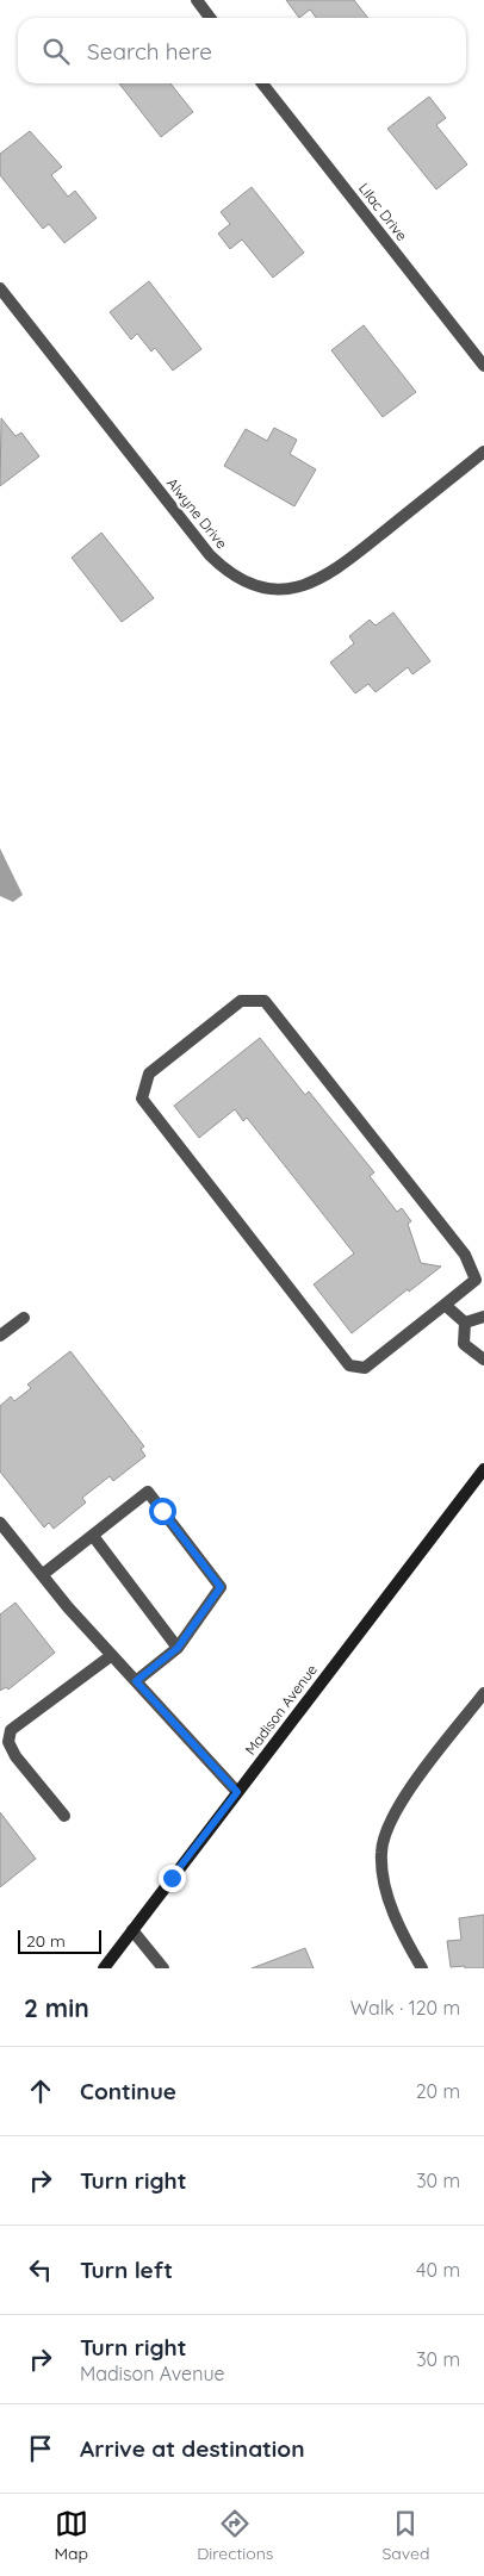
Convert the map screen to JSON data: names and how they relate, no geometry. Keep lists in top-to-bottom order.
{
  "streets": {
    "main road": ["Madison Avenue"],
    "street": ["Lilac Drive", "Alwyne Drive"]
  },
  "scale_bar": "20 m",
  "page": {
    "search": "Search here",
    "scale": "20 m",
    "heading": ["2 min", "Walk · 120 m"],
    "list": [
      ["Continue", "20 m"],
      ["Turn right", "30 m"],
      ["Turn left", "40 m"],
      ["Turn right", "Madison Avenue", "30 m"],
      "Arrive at destination"
    ],
    "nav": ["Map", "Directions", "Saved"]
  }
}
